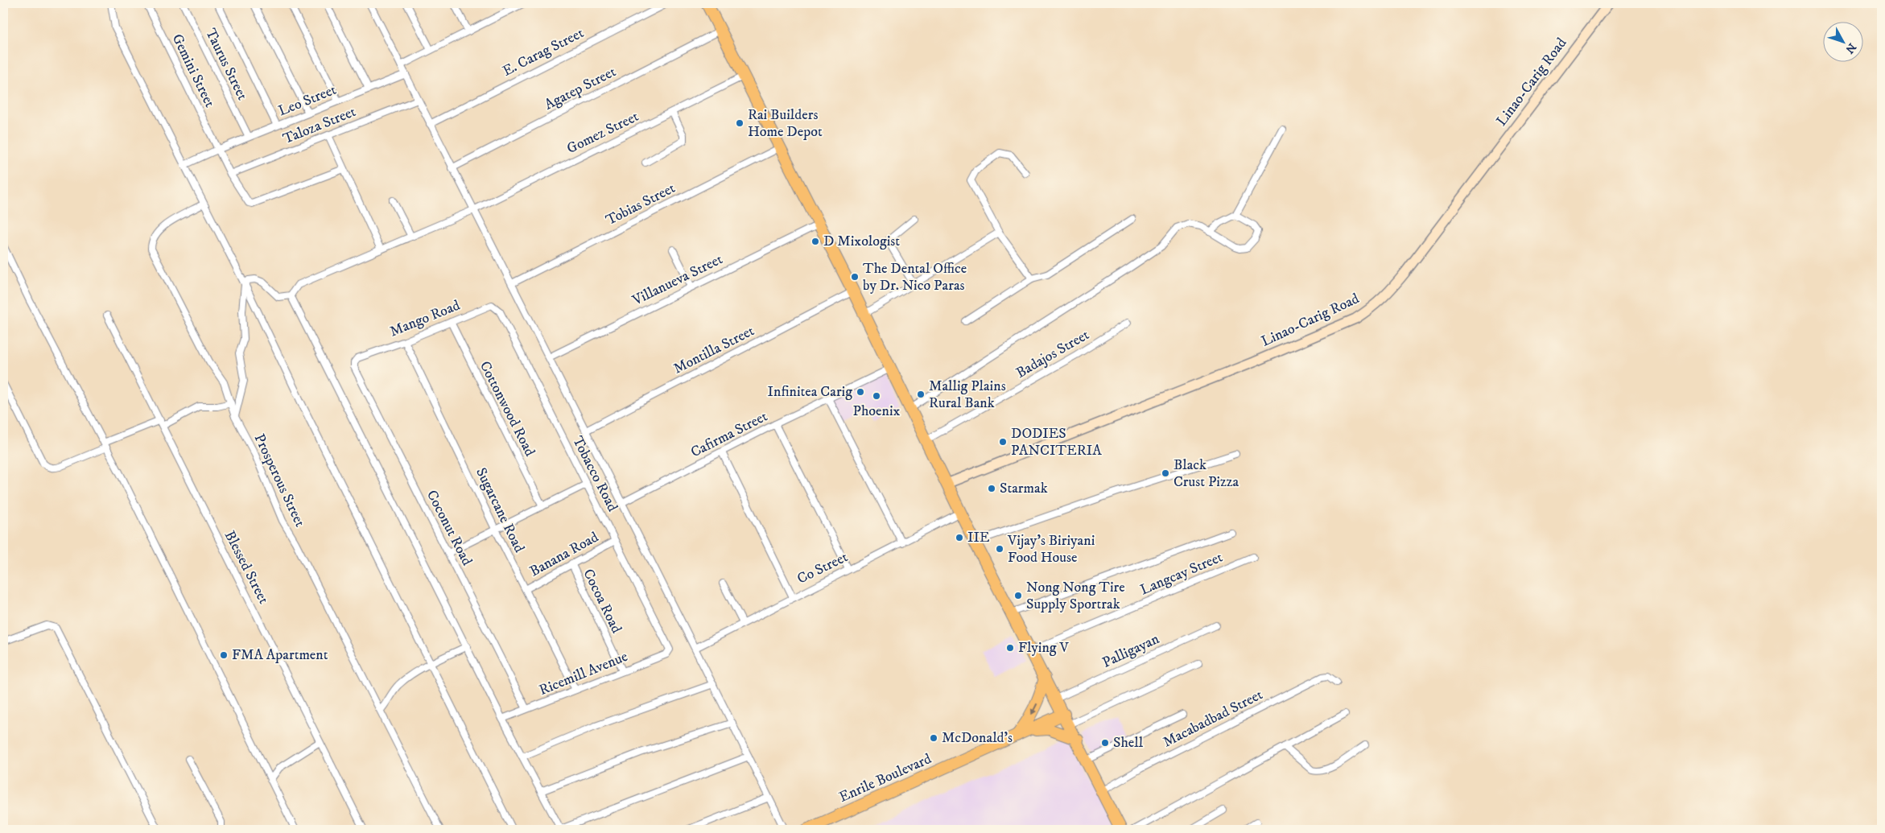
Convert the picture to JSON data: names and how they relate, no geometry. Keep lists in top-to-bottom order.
{
  "streets": {
    "highway": ["Enrile Boulevard"],
    "main road": ["Linao-Carig Road"],
    "street": [
      "E. Carag Street",
      "Taurus Street",
      "Gemini Street",
      "Agatep Street",
      "Leo Street",
      "Taloza Street",
      "Gomez Street",
      "Tobias Street",
      "Villanueva Street",
      "Mango Road",
      "Montilla Street",
      "Badajos Street",
      "Cottonwood Road",
      "Cafirma Street",
      "Tobacco Road",
      "Prosperous Street",
      "Sugarcane Road",
      "Coconut Road",
      "Banana Road",
      "Blessed Street",
      "Co Street",
      "Langcay Street",
      "Cocoa Road",
      "Palligayan",
      "Ricemill Avenue",
      "Macabadbad Street"
    ]
  },
  "crossings": [
    ["Taurus Street", "Leo Street"],
    ["Gemini Street", "Leo Street"],
    ["Gemini Street", "Taloza Street"],
    ["Mango Road", "Cottonwood Road"],
    ["Mango Road", "Tobacco Road"],
    ["Mango Road", "Sugarcane Road"],
    ["Mango Road", "Coconut Road"],
    ["Tobacco Road", "Banana Road"],
    ["Tobacco Road", "Ricemill Avenue"],
    ["Sugarcane Road", "Banana Road"],
    ["Sugarcane Road", "Ricemill Avenue"],
    ["Coconut Road", "Ricemill Avenue"],
    ["Banana Road", "Cocoa Road"],
    ["Cocoa Road", "Ricemill Avenue"]
  ],
  "places": [
    "Rai Builders Home Depot",
    "D Mixologist",
    "The Dental Office by Dr. Nico Paras",
    "Infinitea Carig",
    "Mallig Plains Rural Bank",
    "Phoenix",
    "DODIES PANCITERIA",
    "Black Crust Pizza",
    "Starmak",
    "IIE",
    "Vijay’s Biriyani Food House",
    "Nong Nong Tire Supply Sportrak",
    "Flying V",
    "FMA Apartment",
    "McDonald's",
    "Shell"
  ],
  "north": "bottom right"
}
